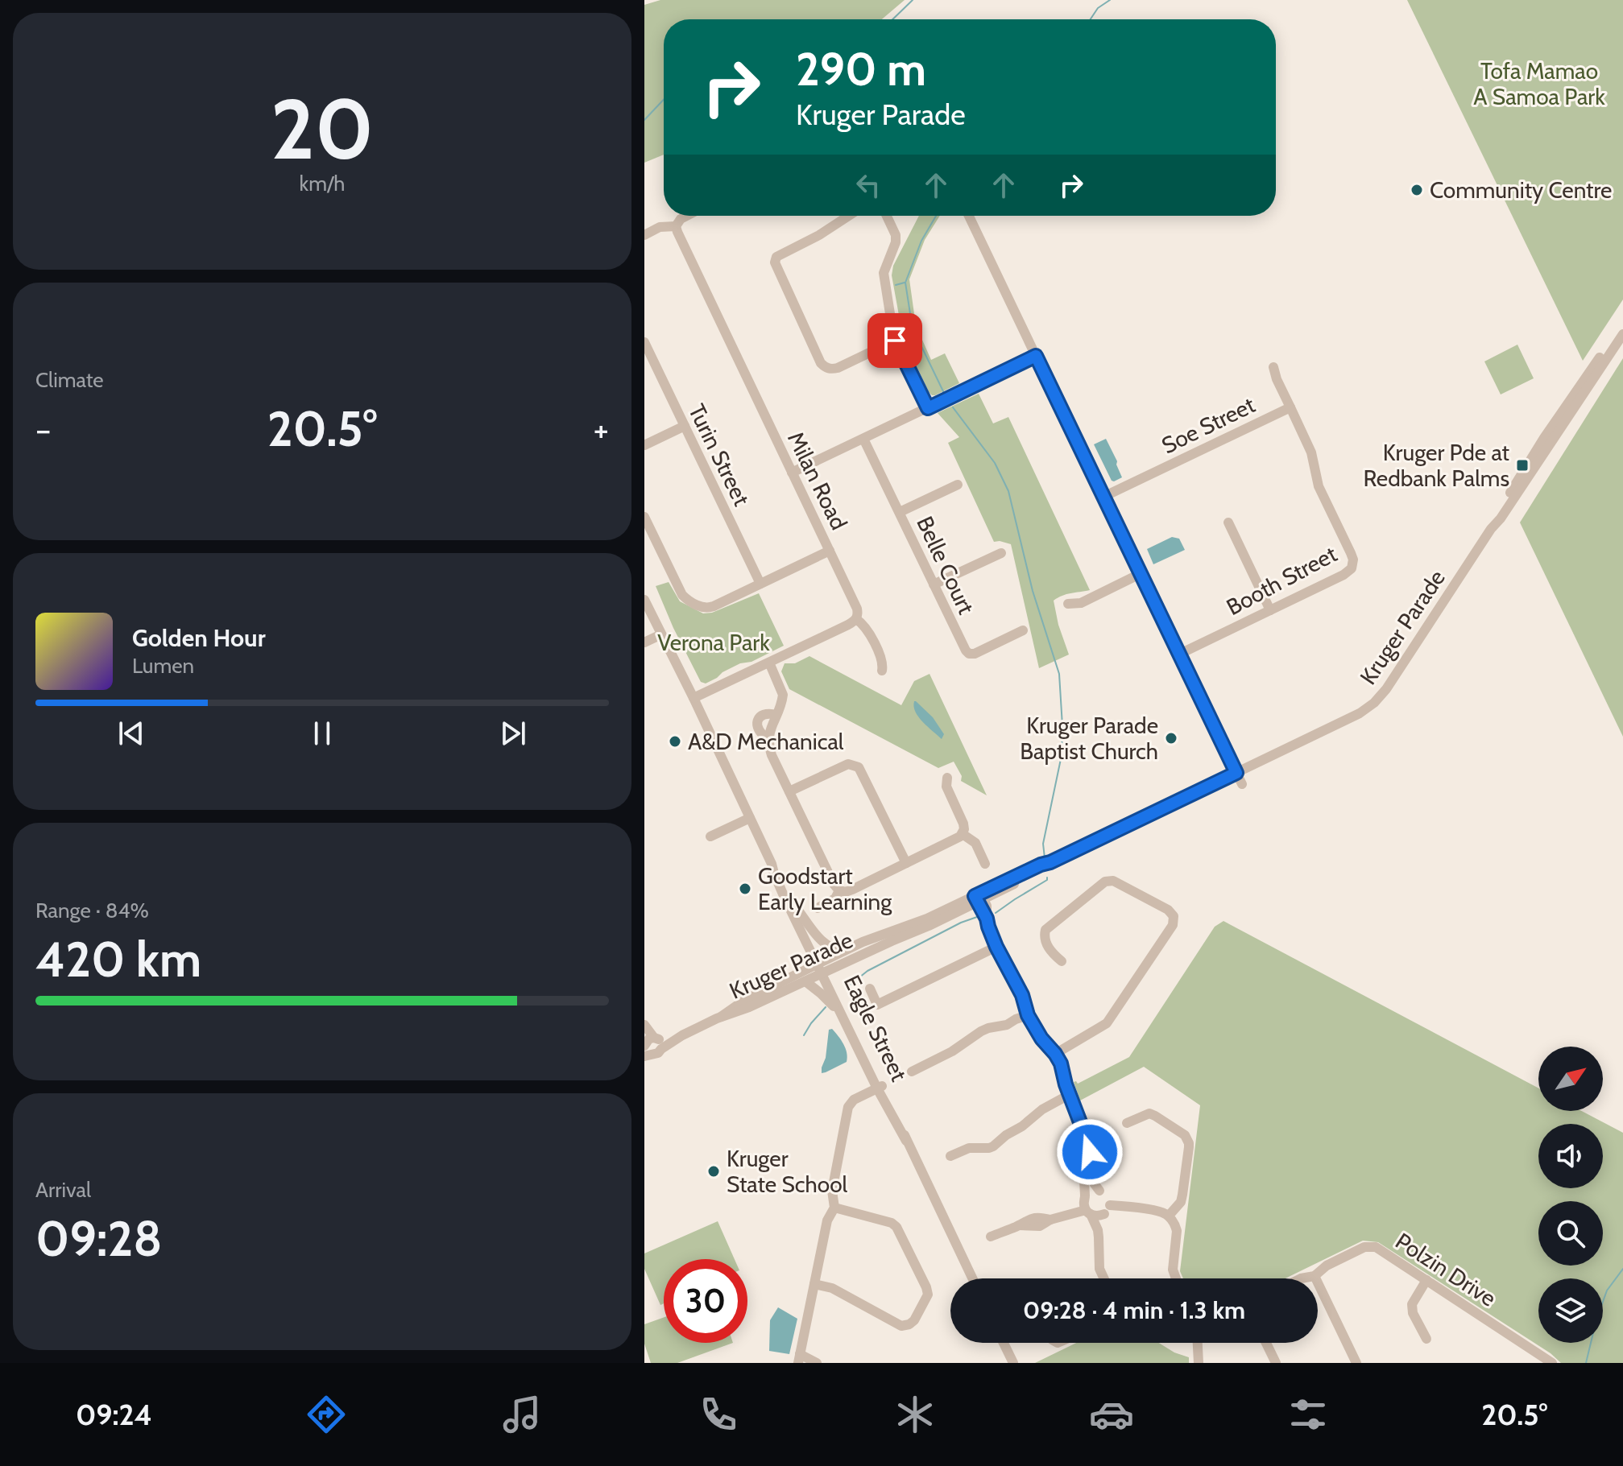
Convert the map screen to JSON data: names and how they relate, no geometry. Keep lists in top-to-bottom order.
{
  "streets": {
    "street": [
      "Soe Street",
      "Turin Street",
      "Milan Road",
      "Belle Court",
      "Booth Street",
      "Kruger Parade",
      "Eagle Street",
      "Polzin Drive"
    ]
  },
  "crossings": [
    ["Soe Street", "Booth Street"],
    ["Kruger Parade", "Eagle Street"]
  ],
  "parks": ["Tofa Mamao A Samoa Park", "Verona Park"],
  "places": {
    "other": [
      "Community Centre",
      "Kruger Parade Baptist Church",
      "A&D Mechanical",
      "Goodstart Early Learning",
      "Kruger State School"
    ],
    "transit": ["Kruger Pde at Redbank Palms"]
  },
  "north": "top right",
  "page": {
    "tile": [
      ["20", "km/h"],
      "Climate",
      ["Range · 84%", "420 km"],
      ["Arrival", "09:28"]
    ],
    "turn": ["290 m", "Kruger Parade"],
    "heat": ["−", "20.5°", "+"],
    "song": ["Golden Hour", "Lumen"],
    "limit": "30",
    "trip": "09:28 · 4 min · 1.3 km",
    "tabs": ["09:24", "20.5°"]
  }
}
